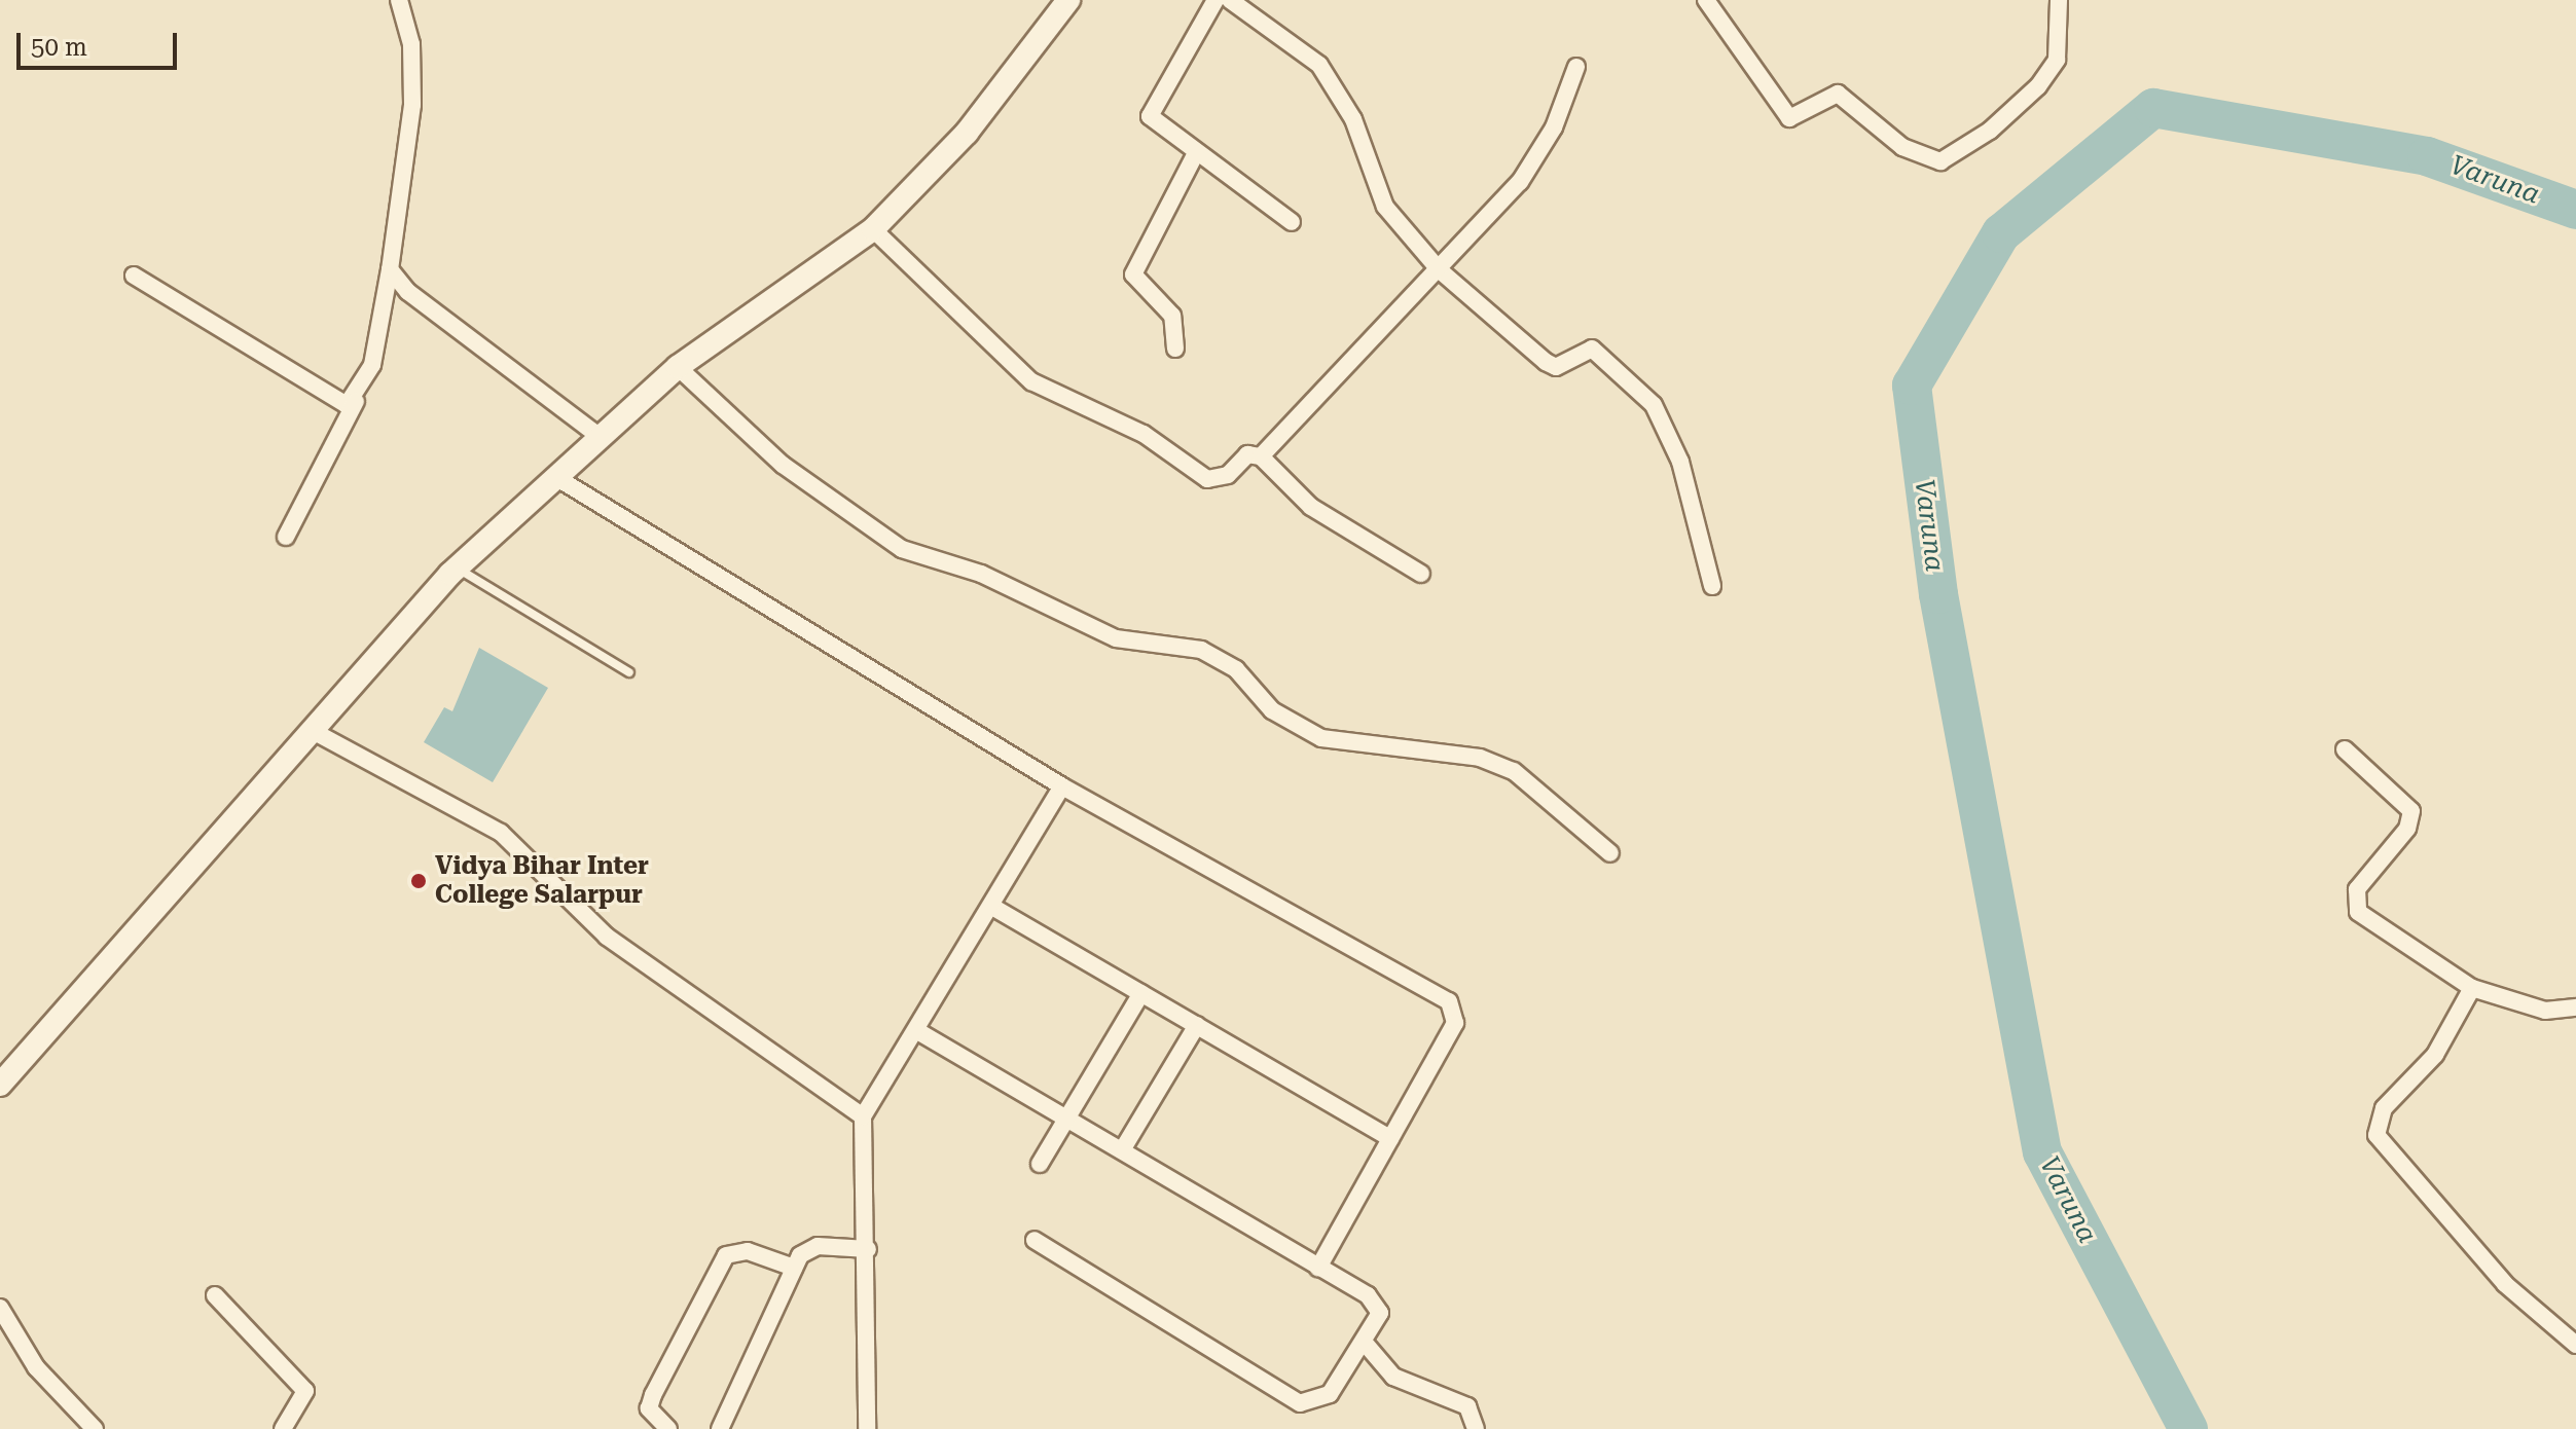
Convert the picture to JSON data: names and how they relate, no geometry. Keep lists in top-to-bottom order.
{
  "water": ["Varuna"],
  "places": ["Vidya Bihar Inter College Salarpur"],
  "scale_bar": "50 m"
}
